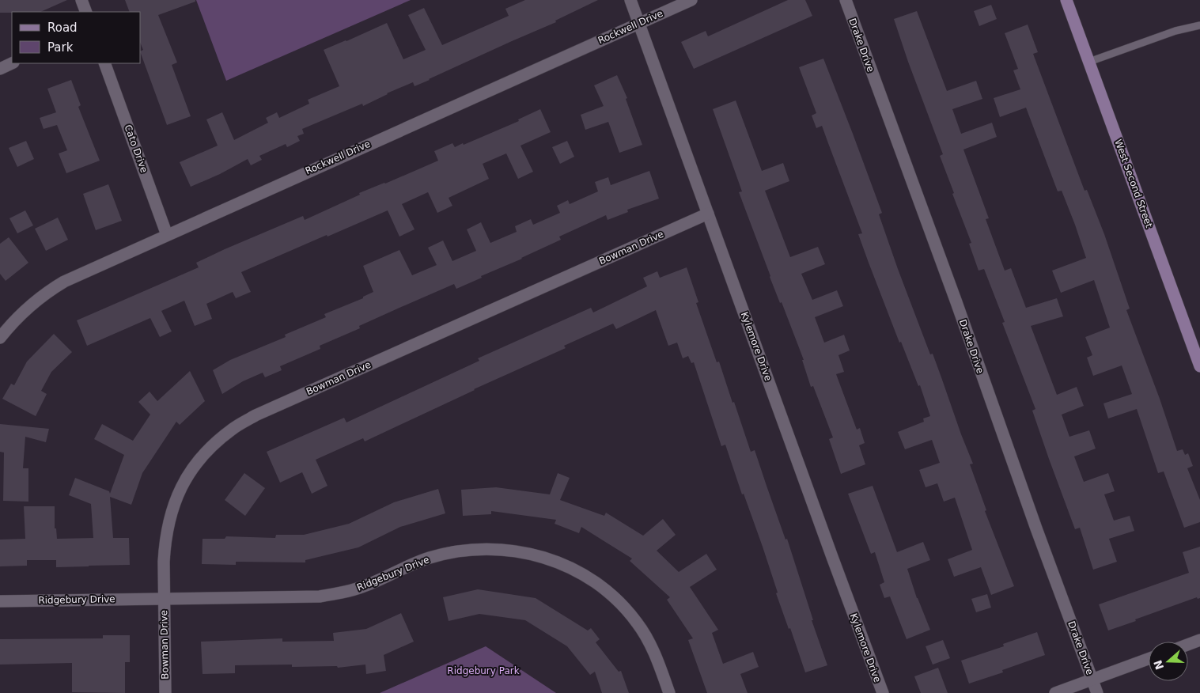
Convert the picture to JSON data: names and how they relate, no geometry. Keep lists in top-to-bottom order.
{
  "streets": {
    "main road": ["West Second Street"],
    "street": [
      "Rockwell Drive",
      "Drake Drive",
      "Cato Drive",
      "Bowman Drive",
      "Kylemore Drive",
      "Ridgebury Drive"
    ]
  },
  "crossings": [
    ["Rockwell Drive", "Cato Drive"],
    ["Rockwell Drive", "Kylemore Drive"],
    ["Bowman Drive", "Kylemore Drive"],
    ["Bowman Drive", "Ridgebury Drive"]
  ],
  "parks": ["Ridgebury Park"],
  "legend": ["Road", "Park"],
  "north": "left"
}
